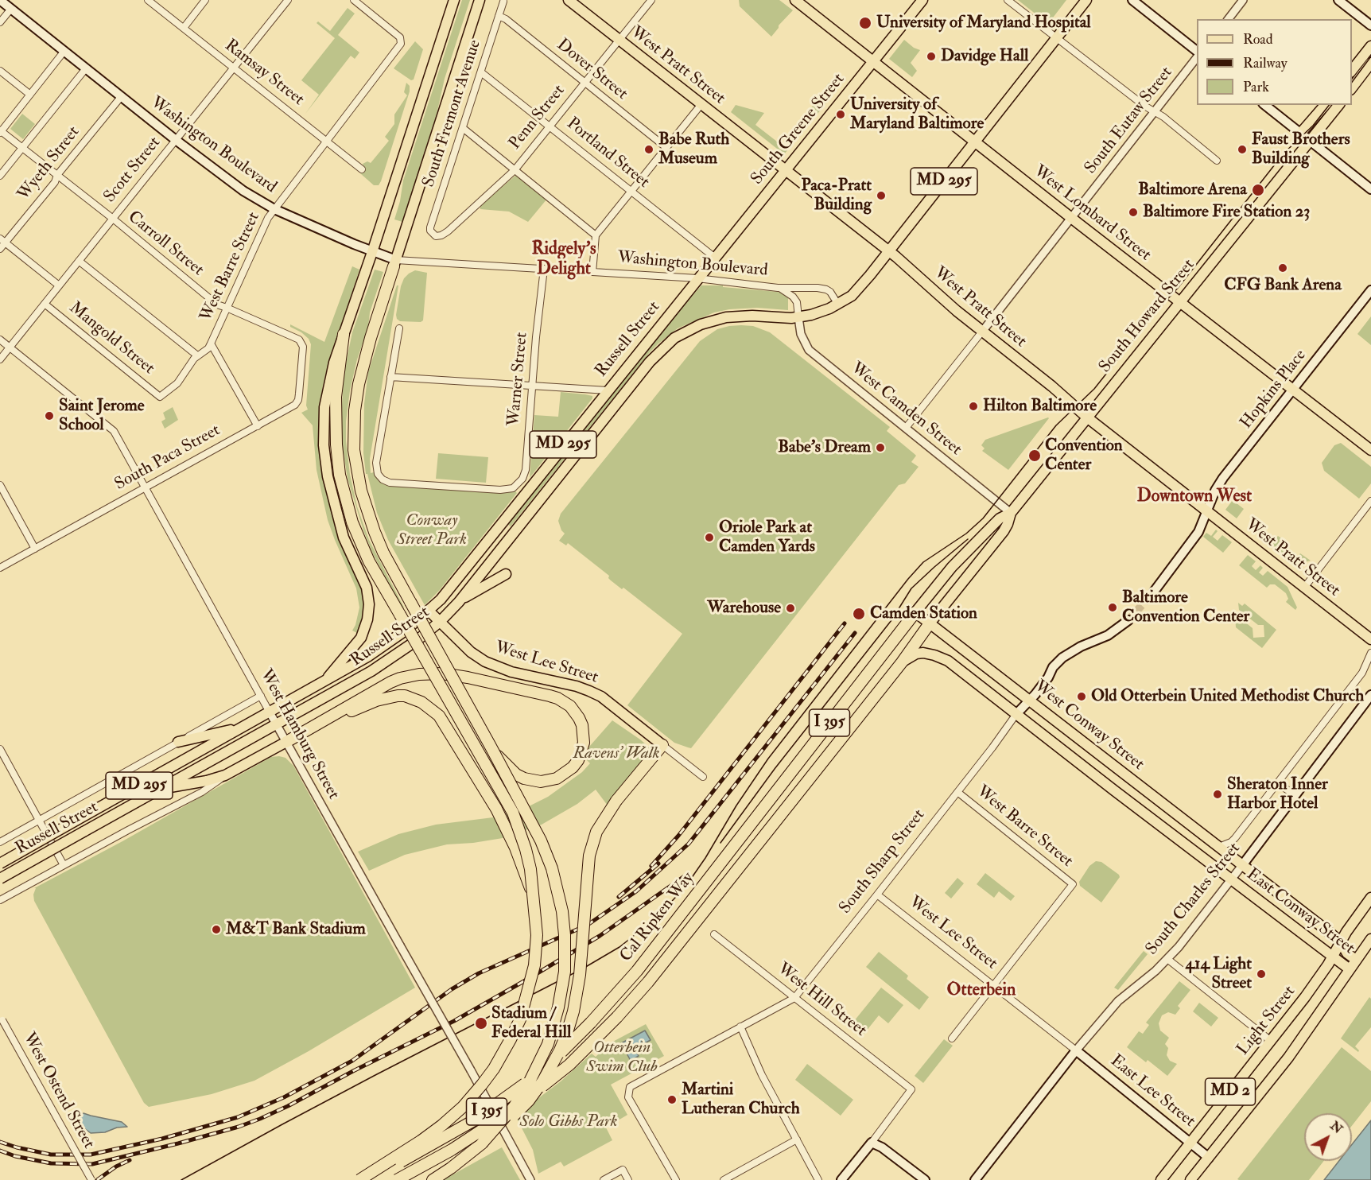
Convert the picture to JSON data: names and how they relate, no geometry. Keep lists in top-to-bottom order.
{
  "streets": {
    "highway": ["I 395", "Cal Ripken Way"],
    "main road": [
      "West Pratt Street",
      "South Greene Street",
      "Washington Boulevard",
      "MD 295",
      "West Lombard Street",
      "South Howard Street",
      "Russell Street",
      "Hopkins Place",
      "West Lee Street",
      "West Conway Street",
      "South Sharp Street",
      "South Charles Street",
      "East Conway Street",
      "Light Street",
      "East Lee Street",
      "MD 2"
    ],
    "street": [
      "Dover Street",
      "Ramsay Street",
      "South Fremont Avenue",
      "Penn Street",
      "South Eutaw Street",
      "Portland Street",
      "Wyeth Street",
      "Scott Street",
      "Carroll Street",
      "West Barre Street",
      "Mangold Street",
      "Warner Street",
      "West Camden Street",
      "South Paca Street",
      "West Hamburg Street",
      "West Hill Street",
      "West Ostend Street"
    ]
  },
  "crossings": [
    ["West Pratt Street", "Penn Street"],
    ["West Pratt Street", "South Eutaw Street"],
    ["West Pratt Street", "South Greene Street"],
    ["West Pratt Street", "MD 295"],
    ["West Pratt Street", "South Howard Street"],
    ["West Pratt Street", "Hopkins Place"],
    ["Dover Street", "South Fremont Avenue"],
    ["Dover Street", "Penn Street"],
    ["Ramsay Street", "Scott Street"],
    ["Ramsay Street", "West Barre Street"],
    ["South Fremont Avenue", "Penn Street"],
    ["South Fremont Avenue", "Portland Street"],
    ["Penn Street", "Portland Street"],
    ["South Eutaw Street", "West Lombard Street"],
    ["South Eutaw Street", "West Camden Street"],
    ["South Greene Street", "Washington Boulevard"],
    ["South Greene Street", "Portland Street"],
    ["South Greene Street", "West Lombard Street"],
    ["South Greene Street", "Russell Street"],
    ["Washington Boulevard", "Wyeth Street"],
    ["Washington Boulevard", "Scott Street"],
    ["Washington Boulevard", "MD 295"],
    ["Washington Boulevard", "West Barre Street"],
    ["Washington Boulevard", "Russell Street"],
    ["Washington Boulevard", "Warner Street"],
    ["Washington Boulevard", "West Camden Street"],
    ["Wyeth Street", "Carroll Street"],
    ["Scott Street", "Carroll Street"],
    ["Scott Street", "Mangold Street"],
    ["Scott Street", "West Hamburg Street"],
    ["MD 295", "West Lombard Street"],
    ["MD 295", "Russell Street"],
    ["MD 295", "West Camden Street"],
    ["West Lombard Street", "South Howard Street"],
    ["West Lombard Street", "Hopkins Place"],
    ["Carroll Street", "West Barre Street"],
    ["Carroll Street", "South Paca Street"],
    ["West Barre Street", "South Paca Street"],
    ["West Barre Street", "West Lee Street"],
    ["West Barre Street", "South Sharp Street"],
    ["South Howard Street", "West Camden Street"],
    ["South Howard Street", "West Conway Street"],
    ["South Howard Street", "Cal Ripken Way"],
    ["Russell Street", "West Camden Street"],
    ["Russell Street", "West Lee Street"],
    ["Russell Street", "West Hamburg Street"],
    ["South Paca Street", "West Hamburg Street"],
    ["West Lee Street", "South Sharp Street"],
    ["West Lee Street", "South Charles Street"],
    ["West Lee Street", "East Lee Street"],
    ["West Conway Street", "South Sharp Street"],
    ["West Conway Street", "South Charles Street"],
    ["West Conway Street", "East Conway Street"],
    ["West Conway Street", "Cal Ripken Way"],
    ["South Sharp Street", "West Hill Street"],
    ["South Charles Street", "East Conway Street"],
    ["South Charles Street", "East Lee Street"],
    ["East Conway Street", "Light Street"],
    ["East Conway Street", "MD 2"],
    ["Light Street", "East Lee Street"],
    ["East Lee Street", "MD 2"]
  ],
  "districts": ["Ridgely's Delight", "Downtown West", "Otterbein"],
  "parks": [
    "Conway Street Park",
    "Ravens' Walk",
    "Otterbein Swim Club",
    "Solo Gibbs Park"
  ],
  "places": [
    "University of Maryland Hospital",
    "Davidge Hall",
    "University of Maryland Baltimore",
    "Babe Ruth Museum",
    "Faust Brothers Building",
    "Baltimore Arena",
    "Paca-Pratt Building",
    "Baltimore Fire Station 23",
    "CFG Bank Arena",
    "Hilton Baltimore",
    "Saint Jerome School",
    "Babe's Dream",
    "Convention Center",
    "Oriole Park at Camden Yards",
    "Baltimore Convention Center",
    "Warehouse",
    "Camden Station",
    "Old Otterbein United Methodist Church",
    "Sheraton Inner Harbor Hotel",
    "M&T Bank Stadium",
    "414 Light Street",
    "Stadium / Federal Hill",
    "Martini Lutheran Church"
  ],
  "legend": ["Road", "Railway", "Park"],
  "north": "top right"
}
